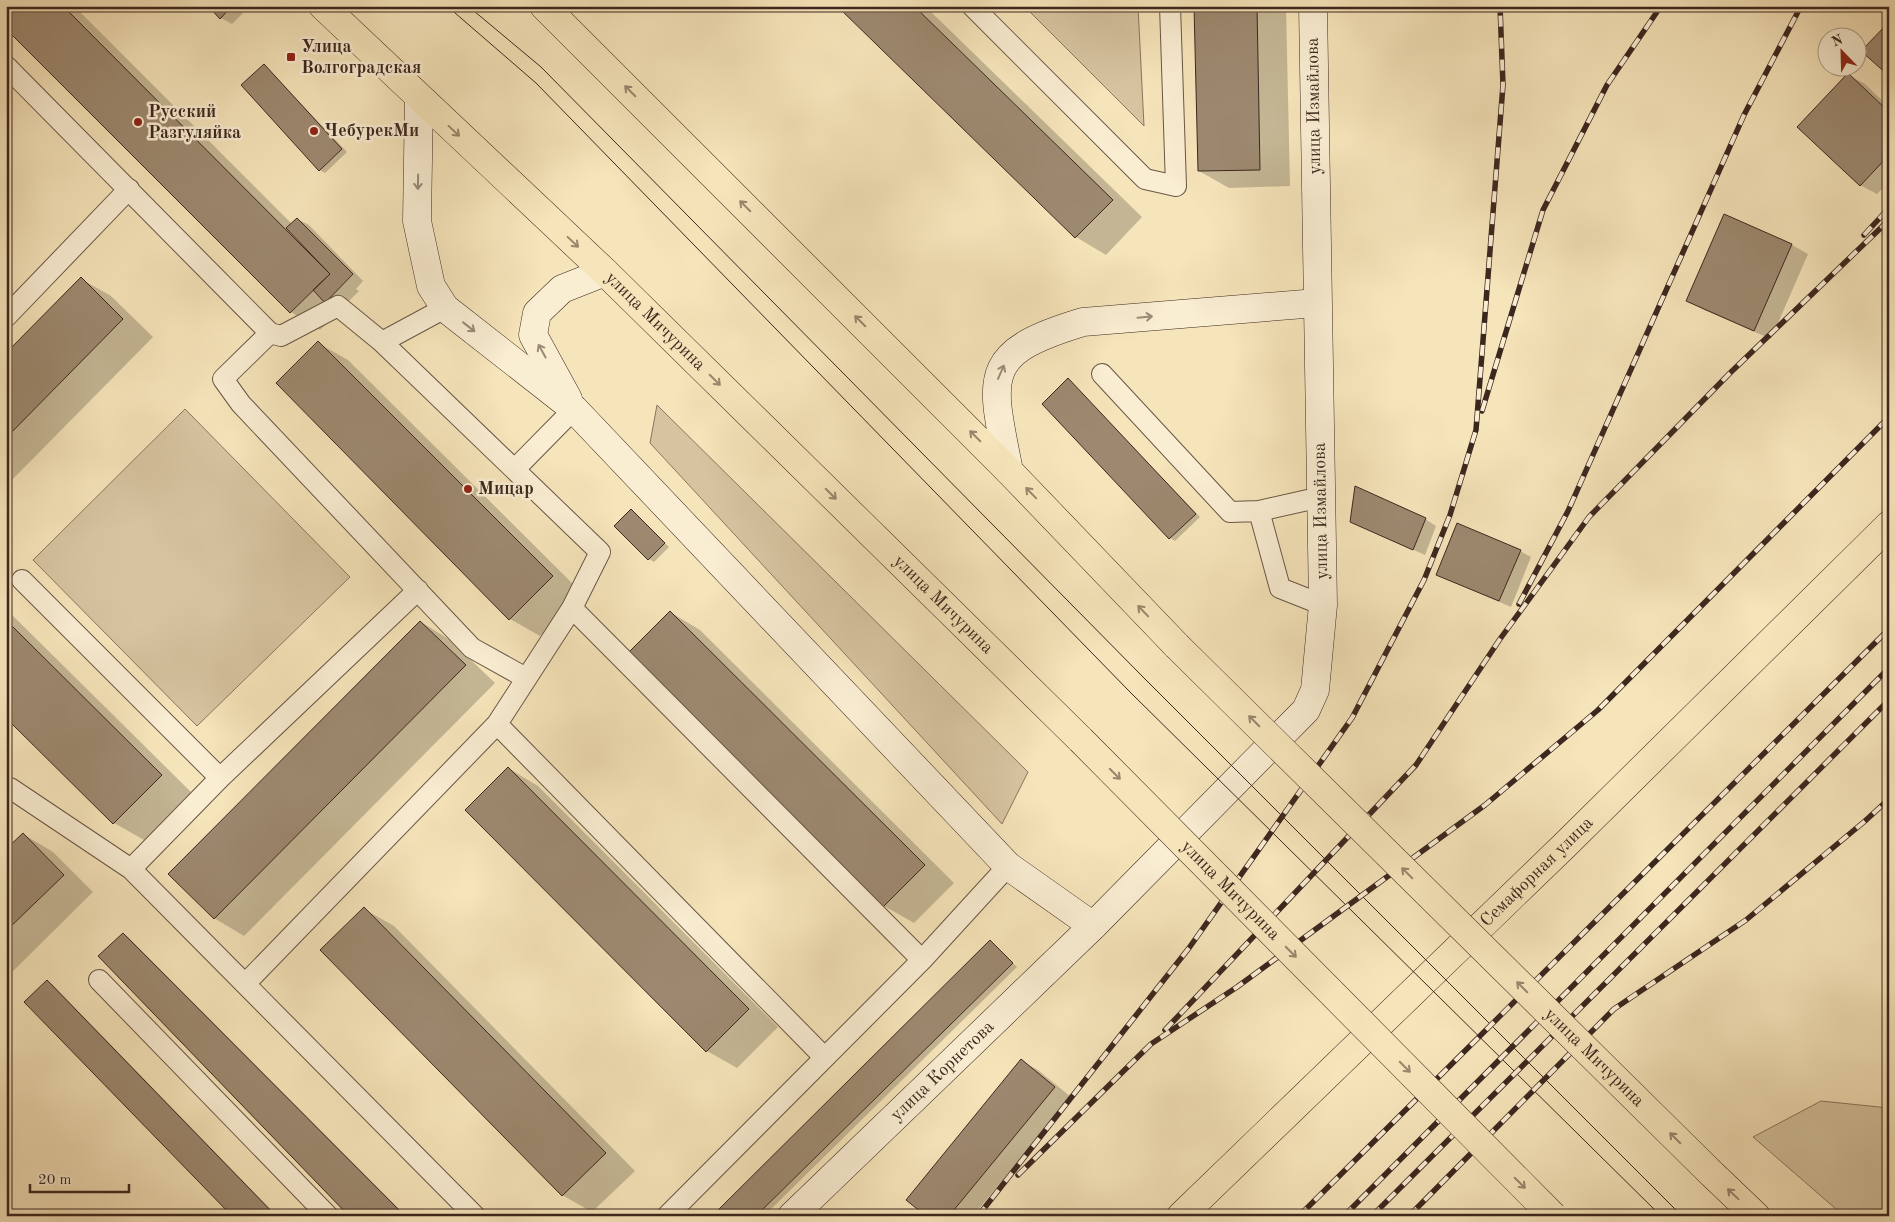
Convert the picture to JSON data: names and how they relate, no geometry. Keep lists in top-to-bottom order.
{
  "streets": {
    "main road": [
      "улица Измайлова",
      "улица Мичурина",
      "Семафорная улица",
      "улица Корнетова"
    ]
  },
  "crossings": [
    ["улица Измайлова", "улица Корнетова"]
  ],
  "places": {
    "transit": ["Улица Волгоградская"],
    "other": ["Русский Разгуляйка", "ЧебурекМи", "Мицар"]
  },
  "scale_bar": "20 m",
  "north": "top left"
}
